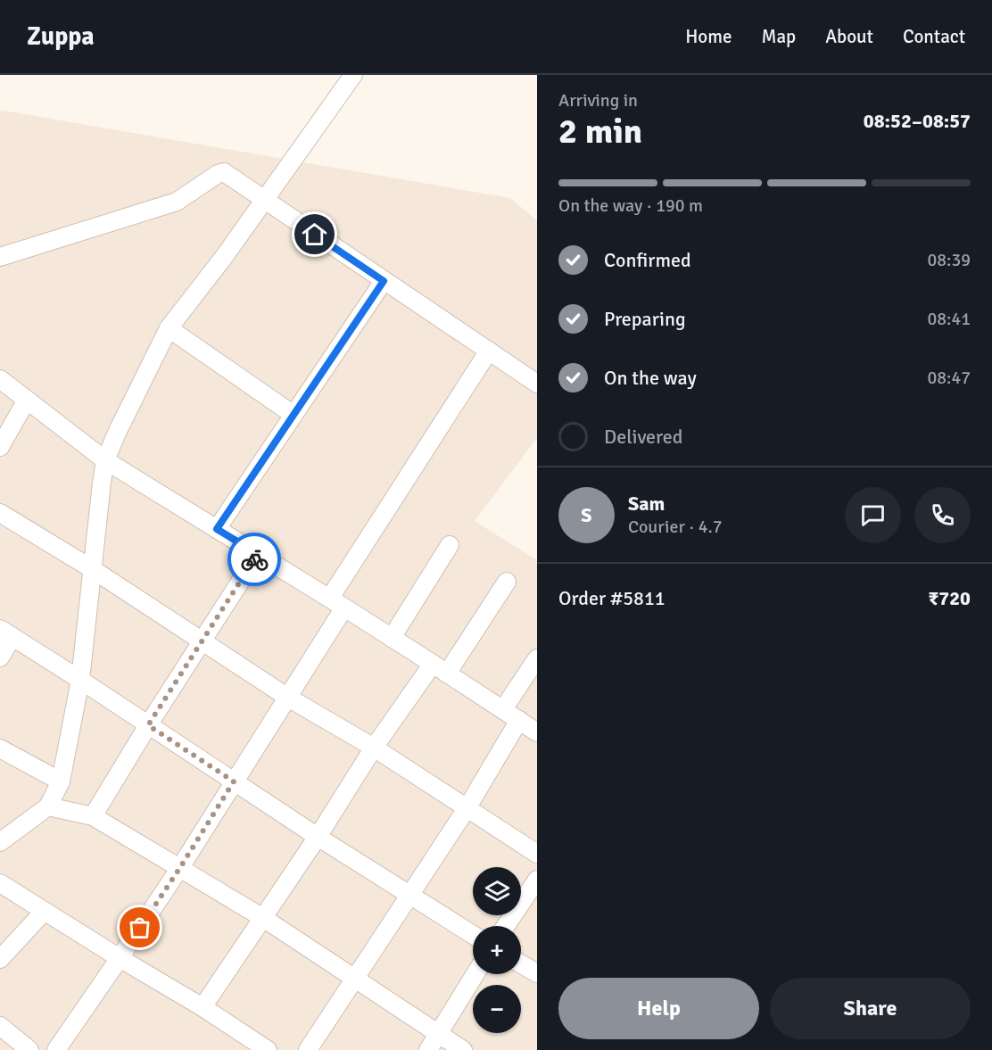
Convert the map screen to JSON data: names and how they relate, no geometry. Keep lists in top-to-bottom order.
{
  "page": {
    "header": "Zuppa",
    "nav": [
      "Home",
      "Map",
      "About",
      "Contact"
    ],
    "heading": ["2 min", "Arriving in", "08:52–08:57"],
    "panel": [
      "Sam",
      "Courier · 4.7",
      "Order #5811",
      "₹720"
    ],
    "bar": "On the way · 190 m",
    "list": [
      ["Confirmed", "08:39"],
      ["Preparing", "08:41"],
      ["On the way", "08:47"],
      "Delivered"
    ],
    "round": "S",
    "map_buttons": ["+", "−"],
    "buttons": ["Help", "Share"]
  }
}
